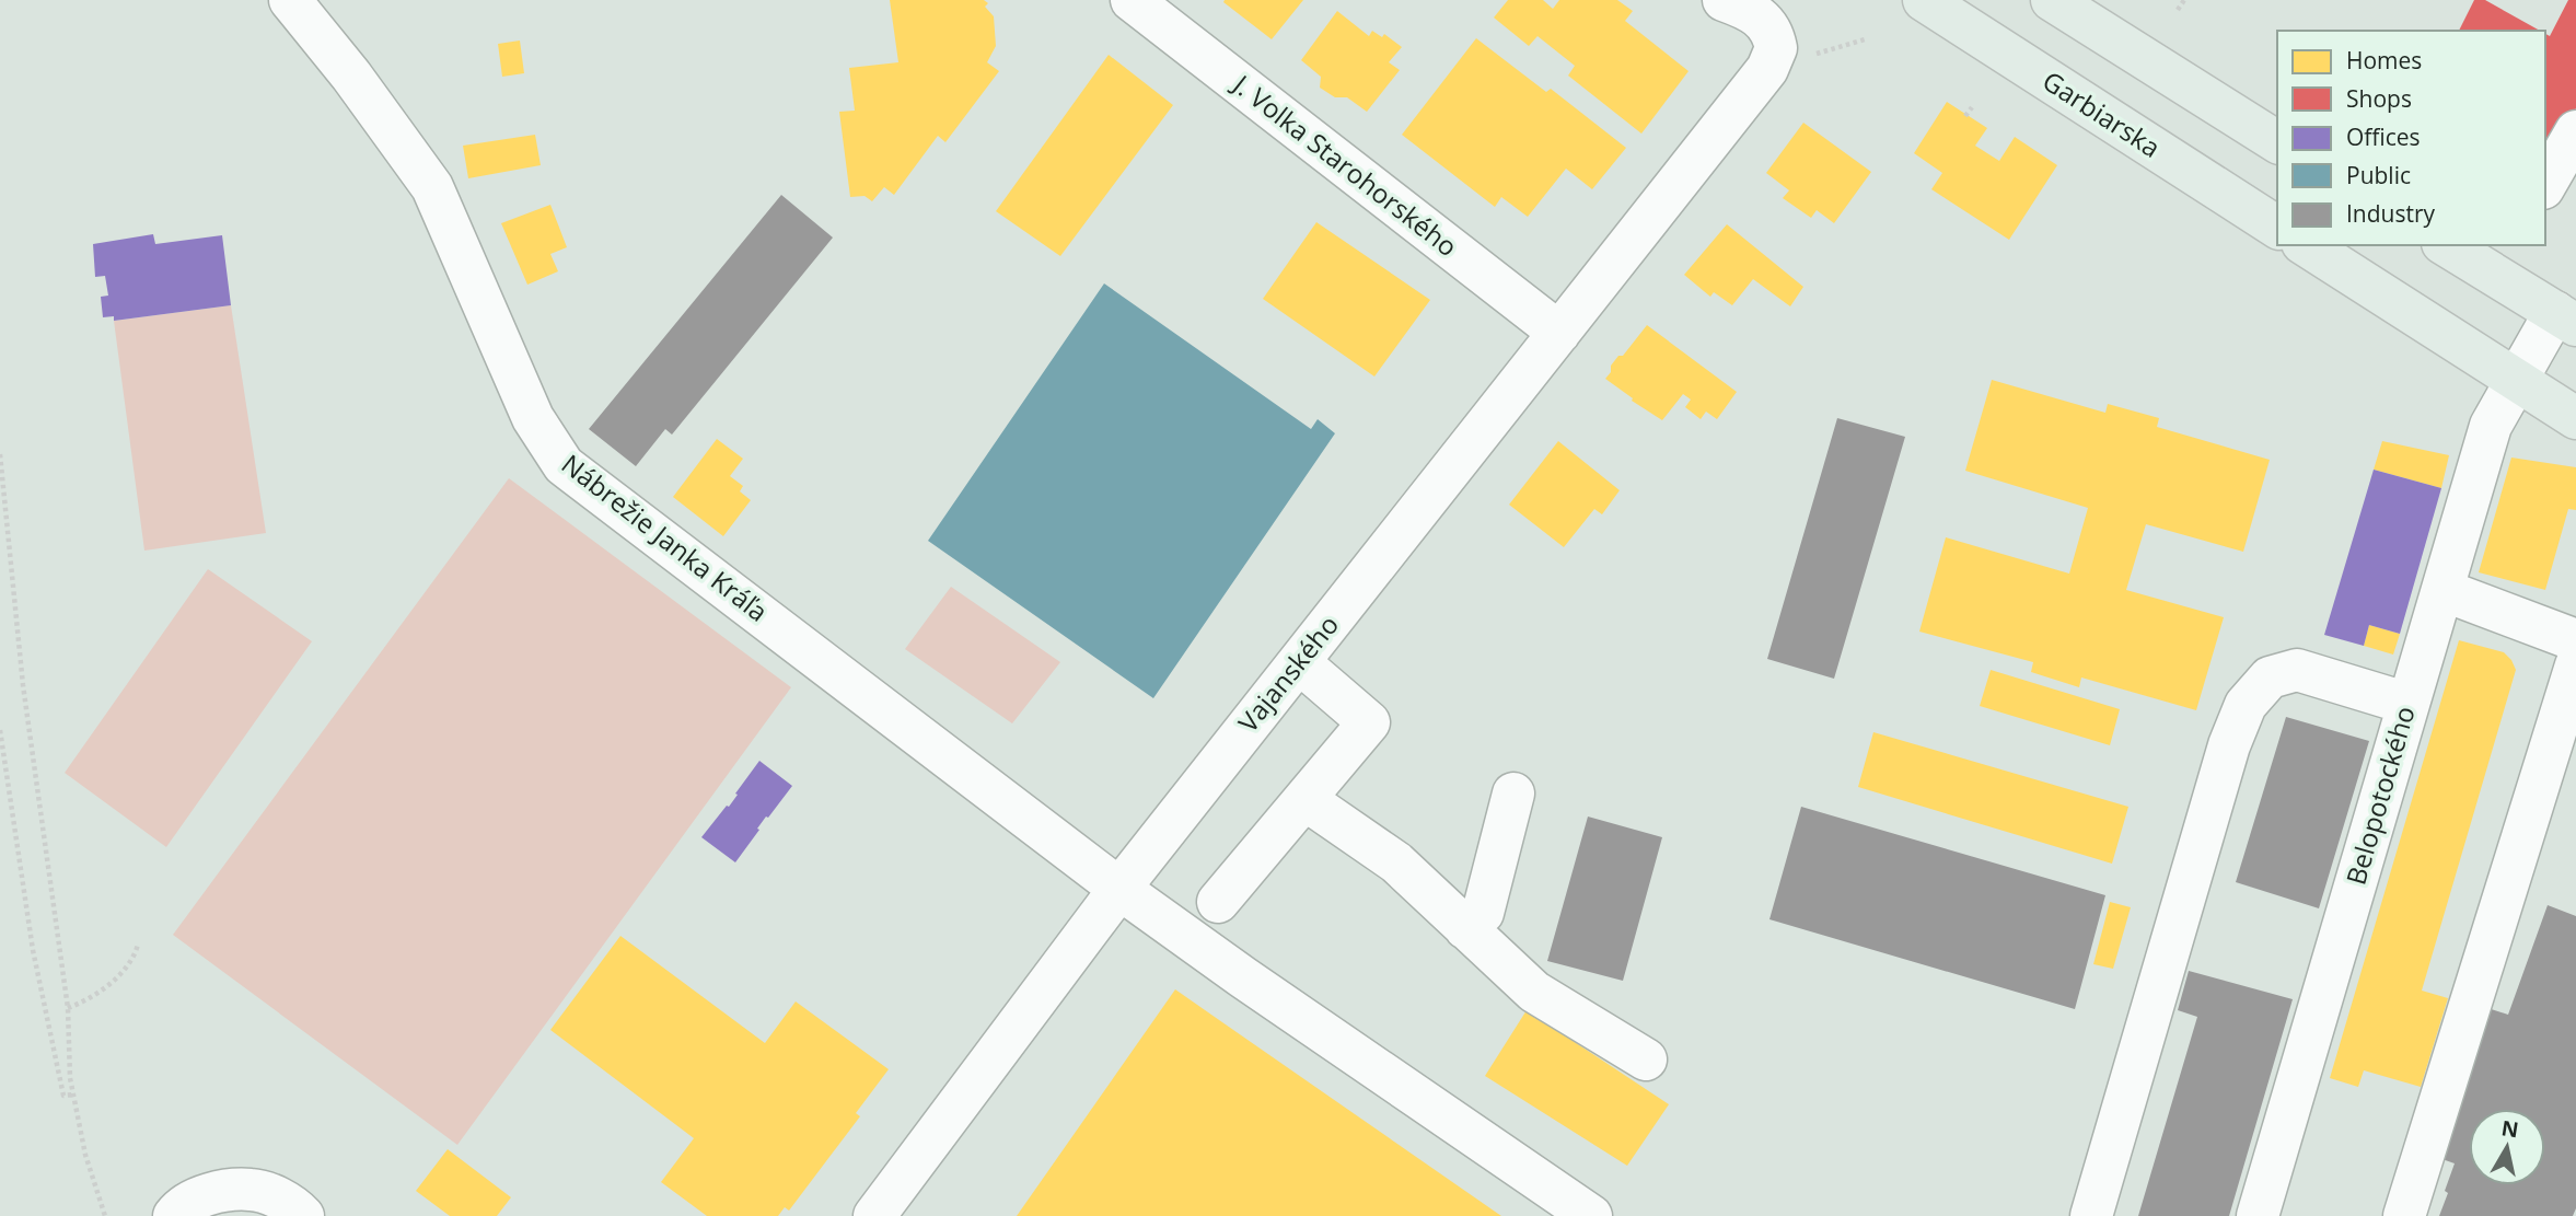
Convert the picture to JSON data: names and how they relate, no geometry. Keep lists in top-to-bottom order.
{
  "streets": {
    "main road": ["Garbiarska"],
    "street": [
      "J. Volka Starohorského",
      "Nábrežie Janka Kráľa",
      "Vajanského",
      "Belopotockého"
    ]
  },
  "crossings": [
    ["J. Volka Starohorského", "Vajanského"],
    ["Nábrežie Janka Kráľa", "Vajanského"]
  ],
  "legend": [
    "Homes",
    "Shops",
    "Offices",
    "Public",
    "Industry"
  ],
  "north": "top"
}
